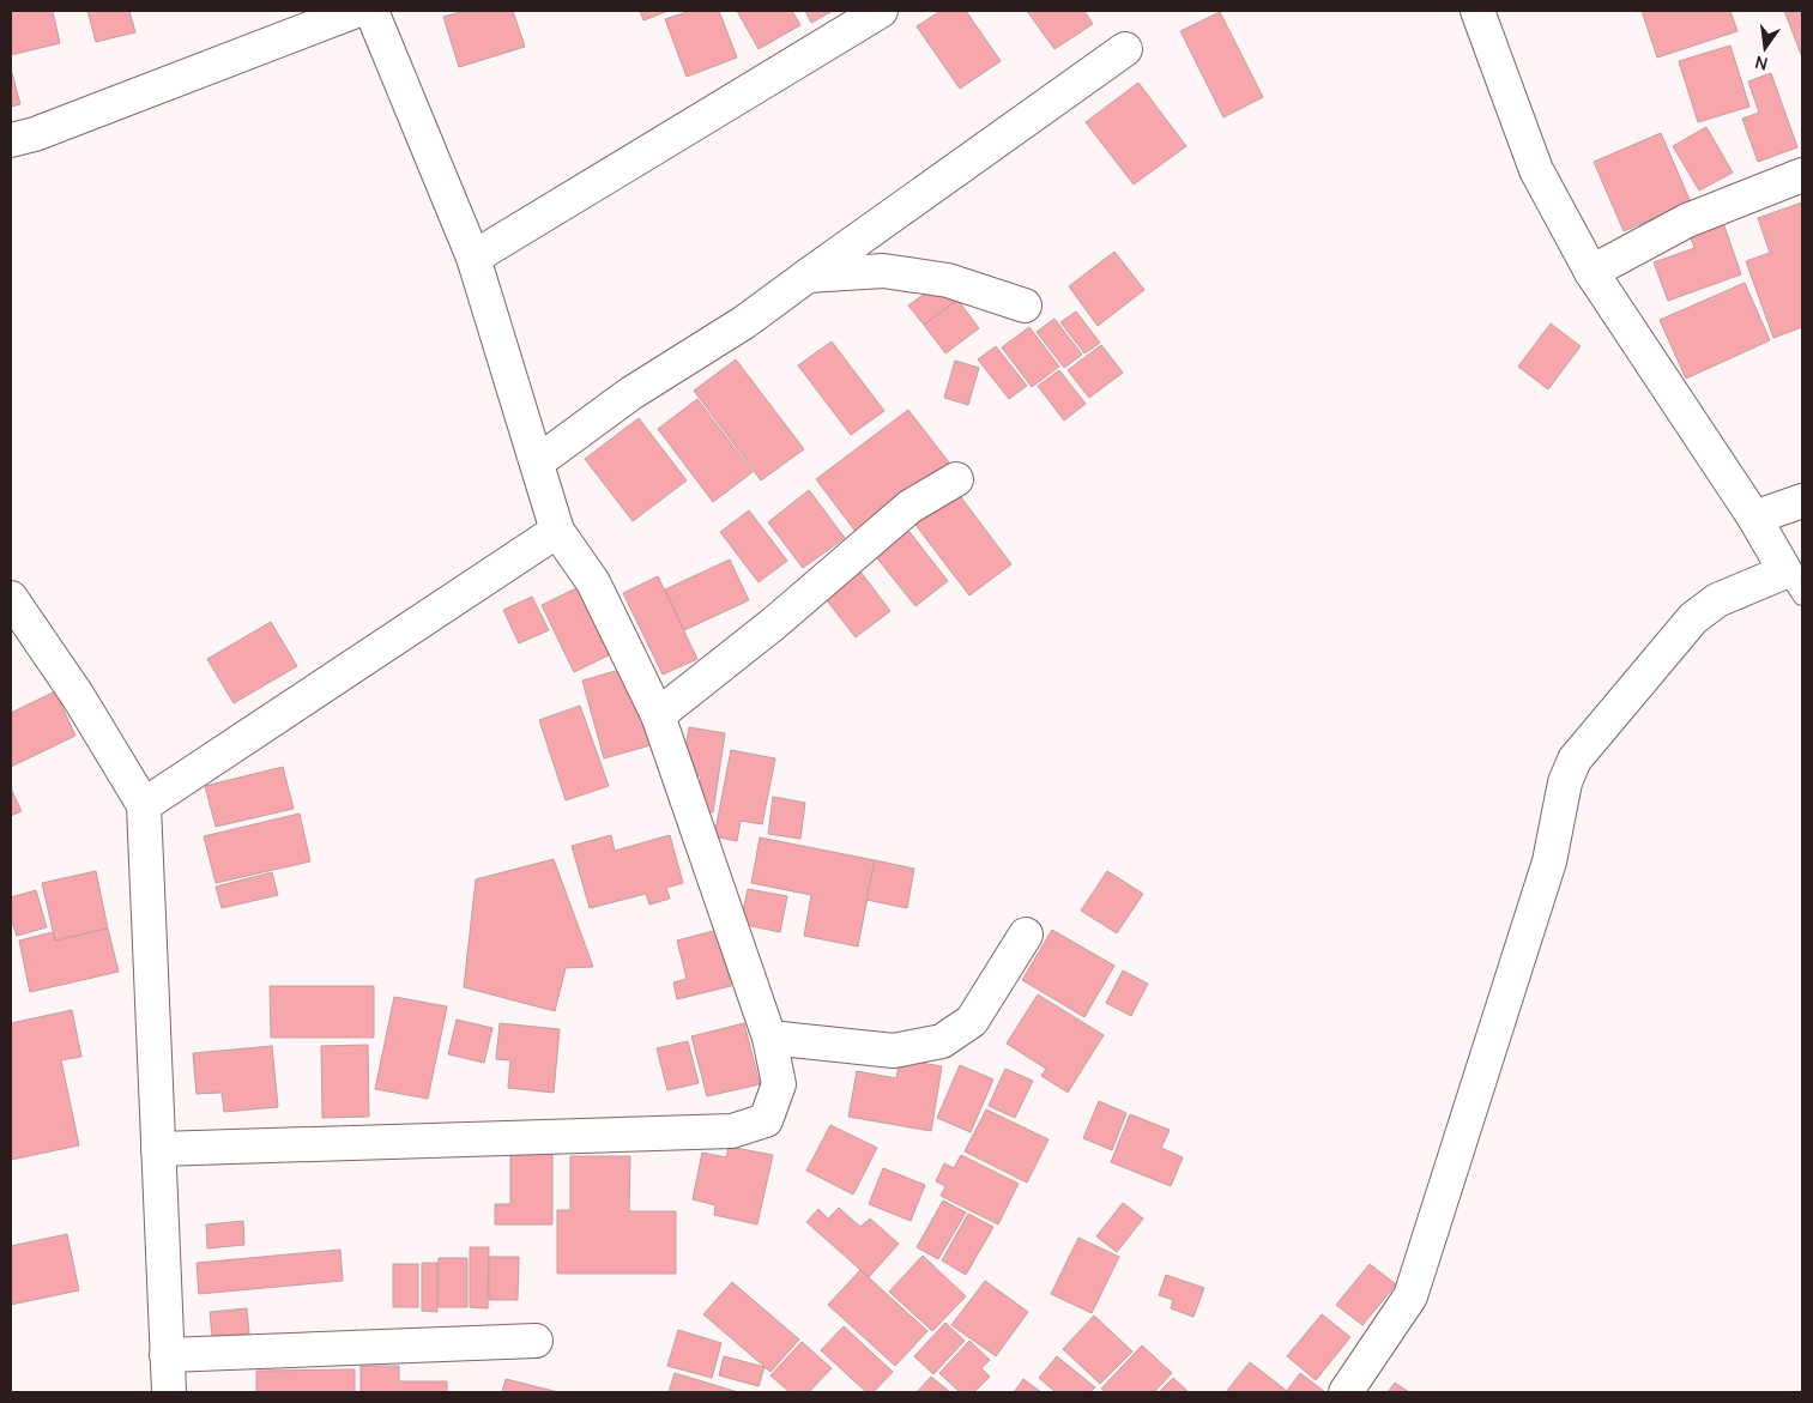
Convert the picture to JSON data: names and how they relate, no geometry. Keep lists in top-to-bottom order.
{
  "north": "bottom"
}
